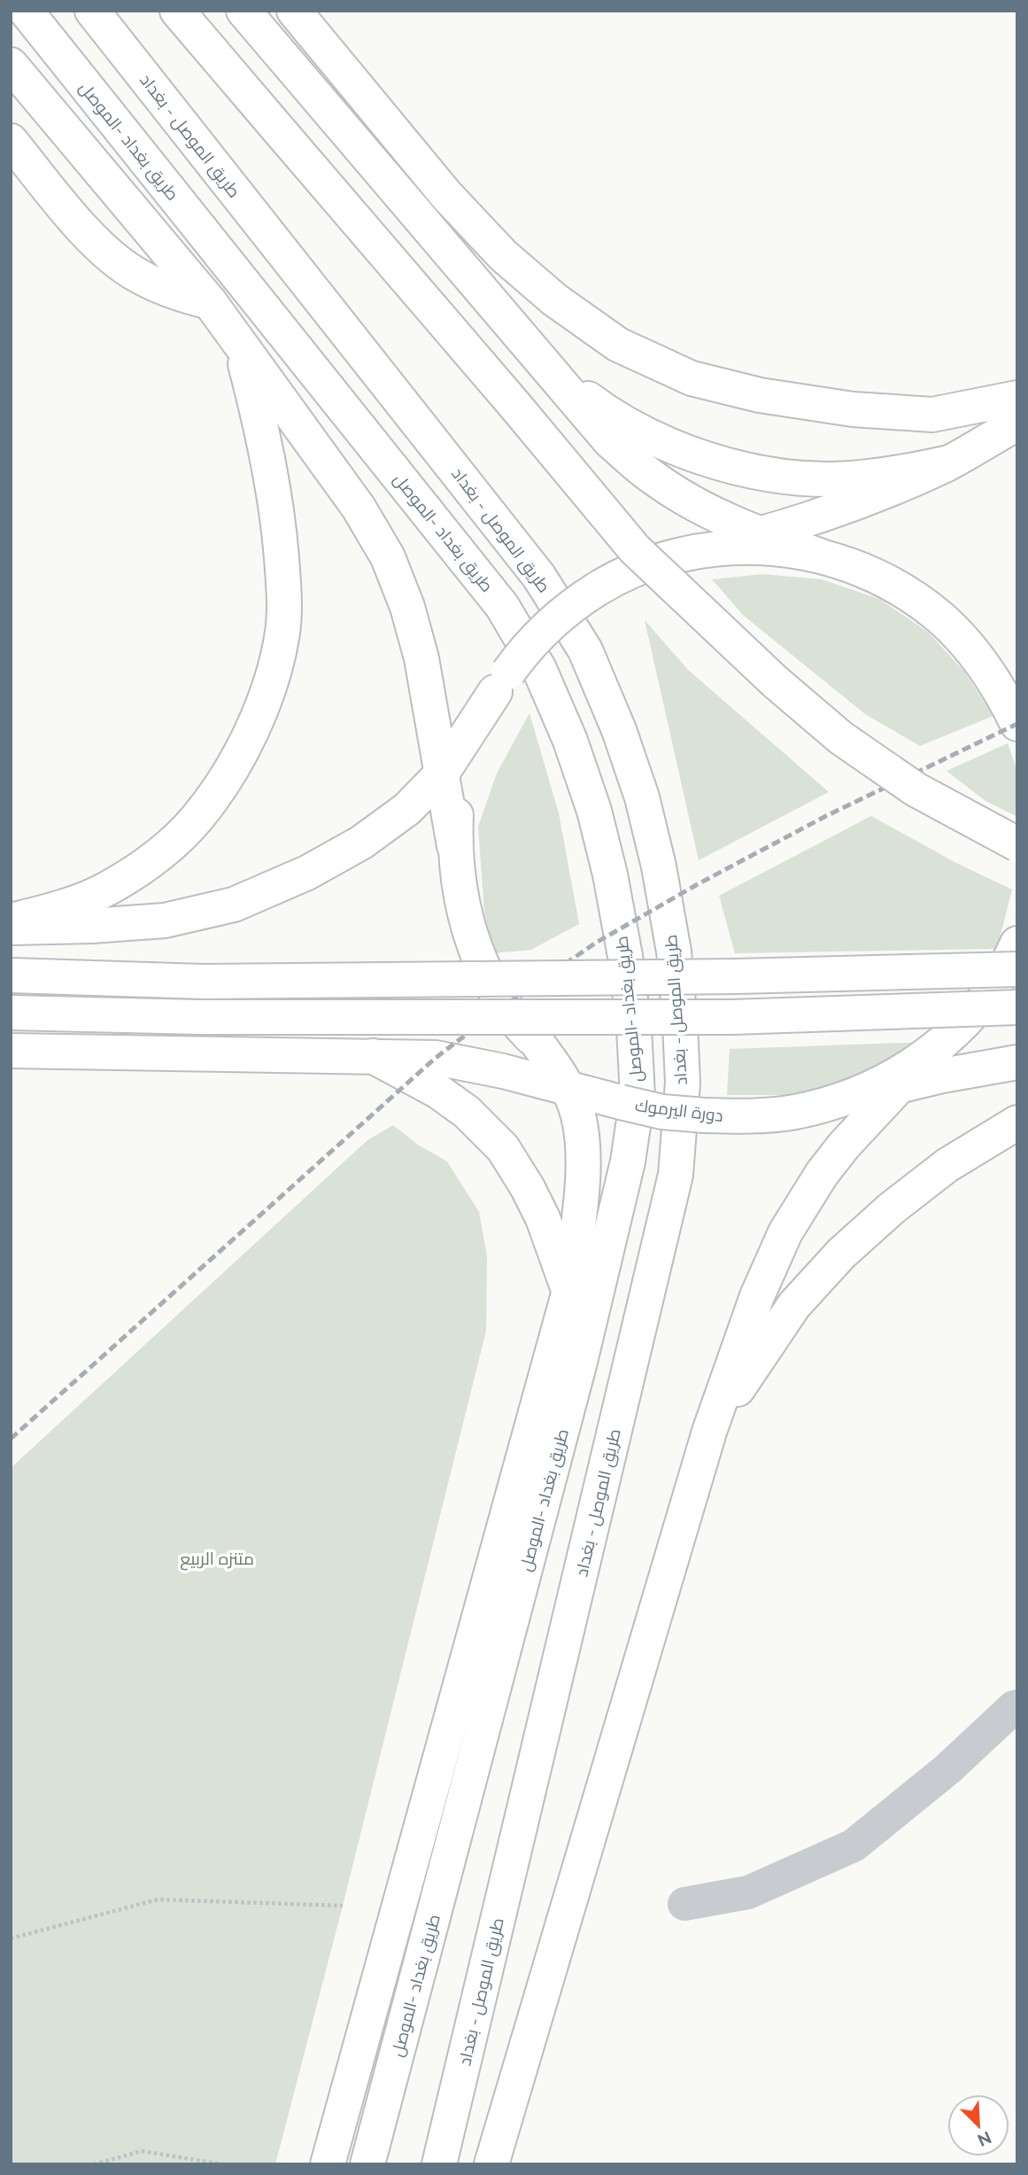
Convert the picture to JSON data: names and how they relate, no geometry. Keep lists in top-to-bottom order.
{
  "streets": {
    "main road": ["طريق الموصل - بغداد", "طريق بغداد -الموصل", "دورة اليرموك"]
  },
  "parks": ["متنزه الربيع"],
  "north": "bottom right"
}
